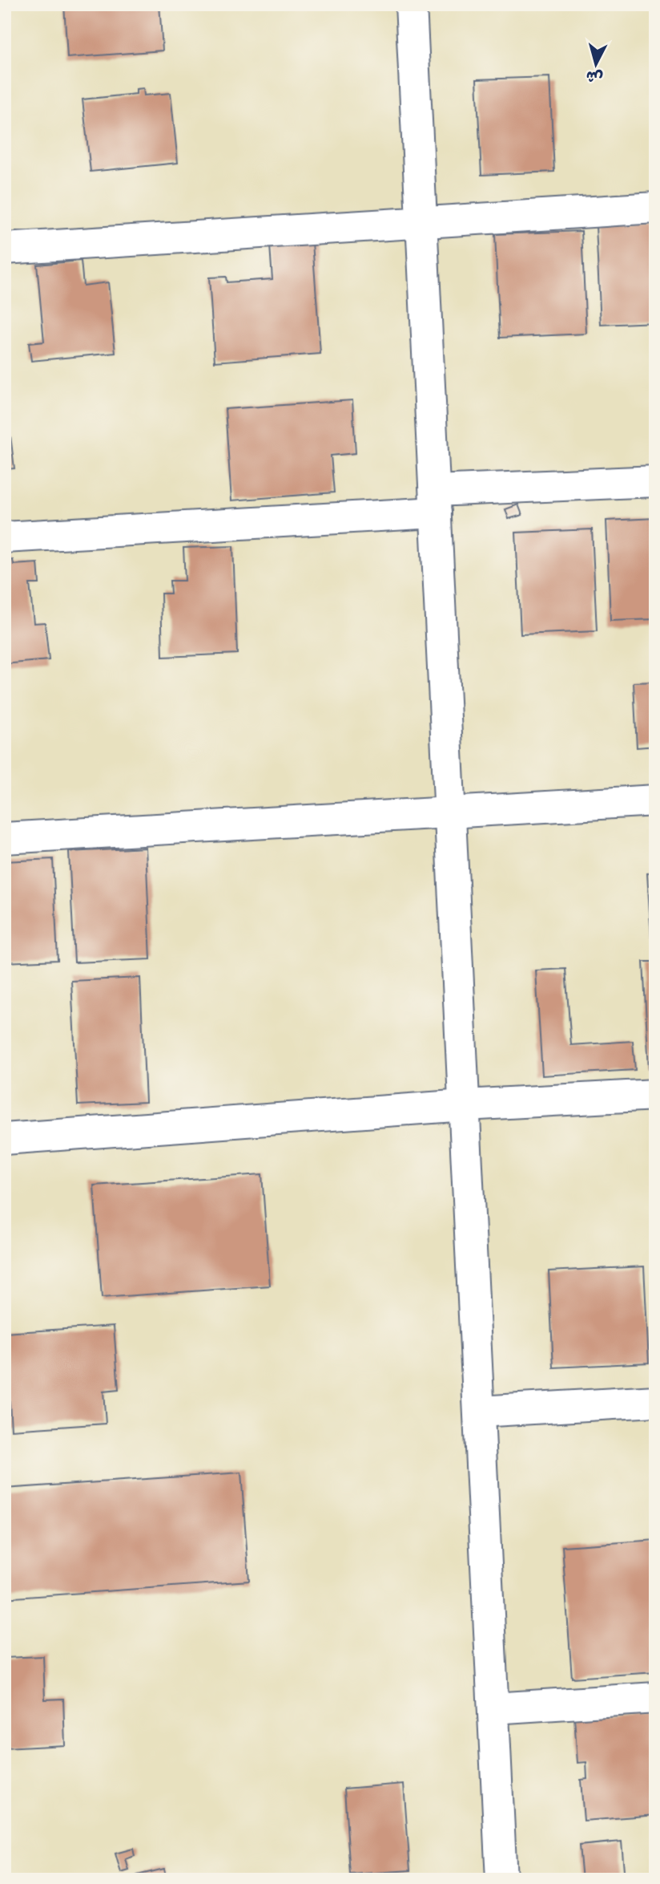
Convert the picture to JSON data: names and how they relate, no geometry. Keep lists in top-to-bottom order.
{
  "north": "bottom"
}
